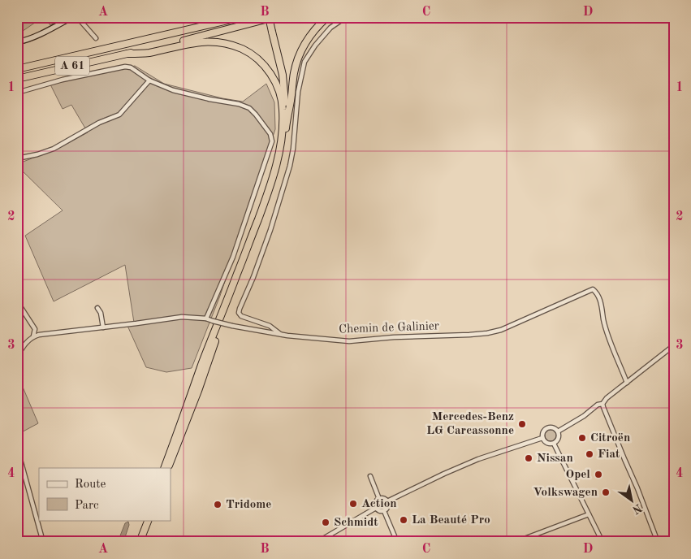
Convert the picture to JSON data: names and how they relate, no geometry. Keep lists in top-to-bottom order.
{
  "streets": {
    "highway": ["A 61"],
    "street": ["Chemin de Galinier"]
  },
  "places": [
    "Mercedes-Benz LG Carcassonne",
    "Citroën",
    "Fiat",
    "Nissan",
    "Opel",
    "Volkswagen",
    "Action",
    "Tridome",
    "La Beauté Pro",
    "Schmidt"
  ],
  "legend": ["Route", "Parc"],
  "north": "bottom right",
  "grid": {
    "columns": [
      "A",
      "B",
      "C",
      "D"
    ],
    "rows": [
      "1",
      "2",
      "3",
      "4"
    ]
  }
}
